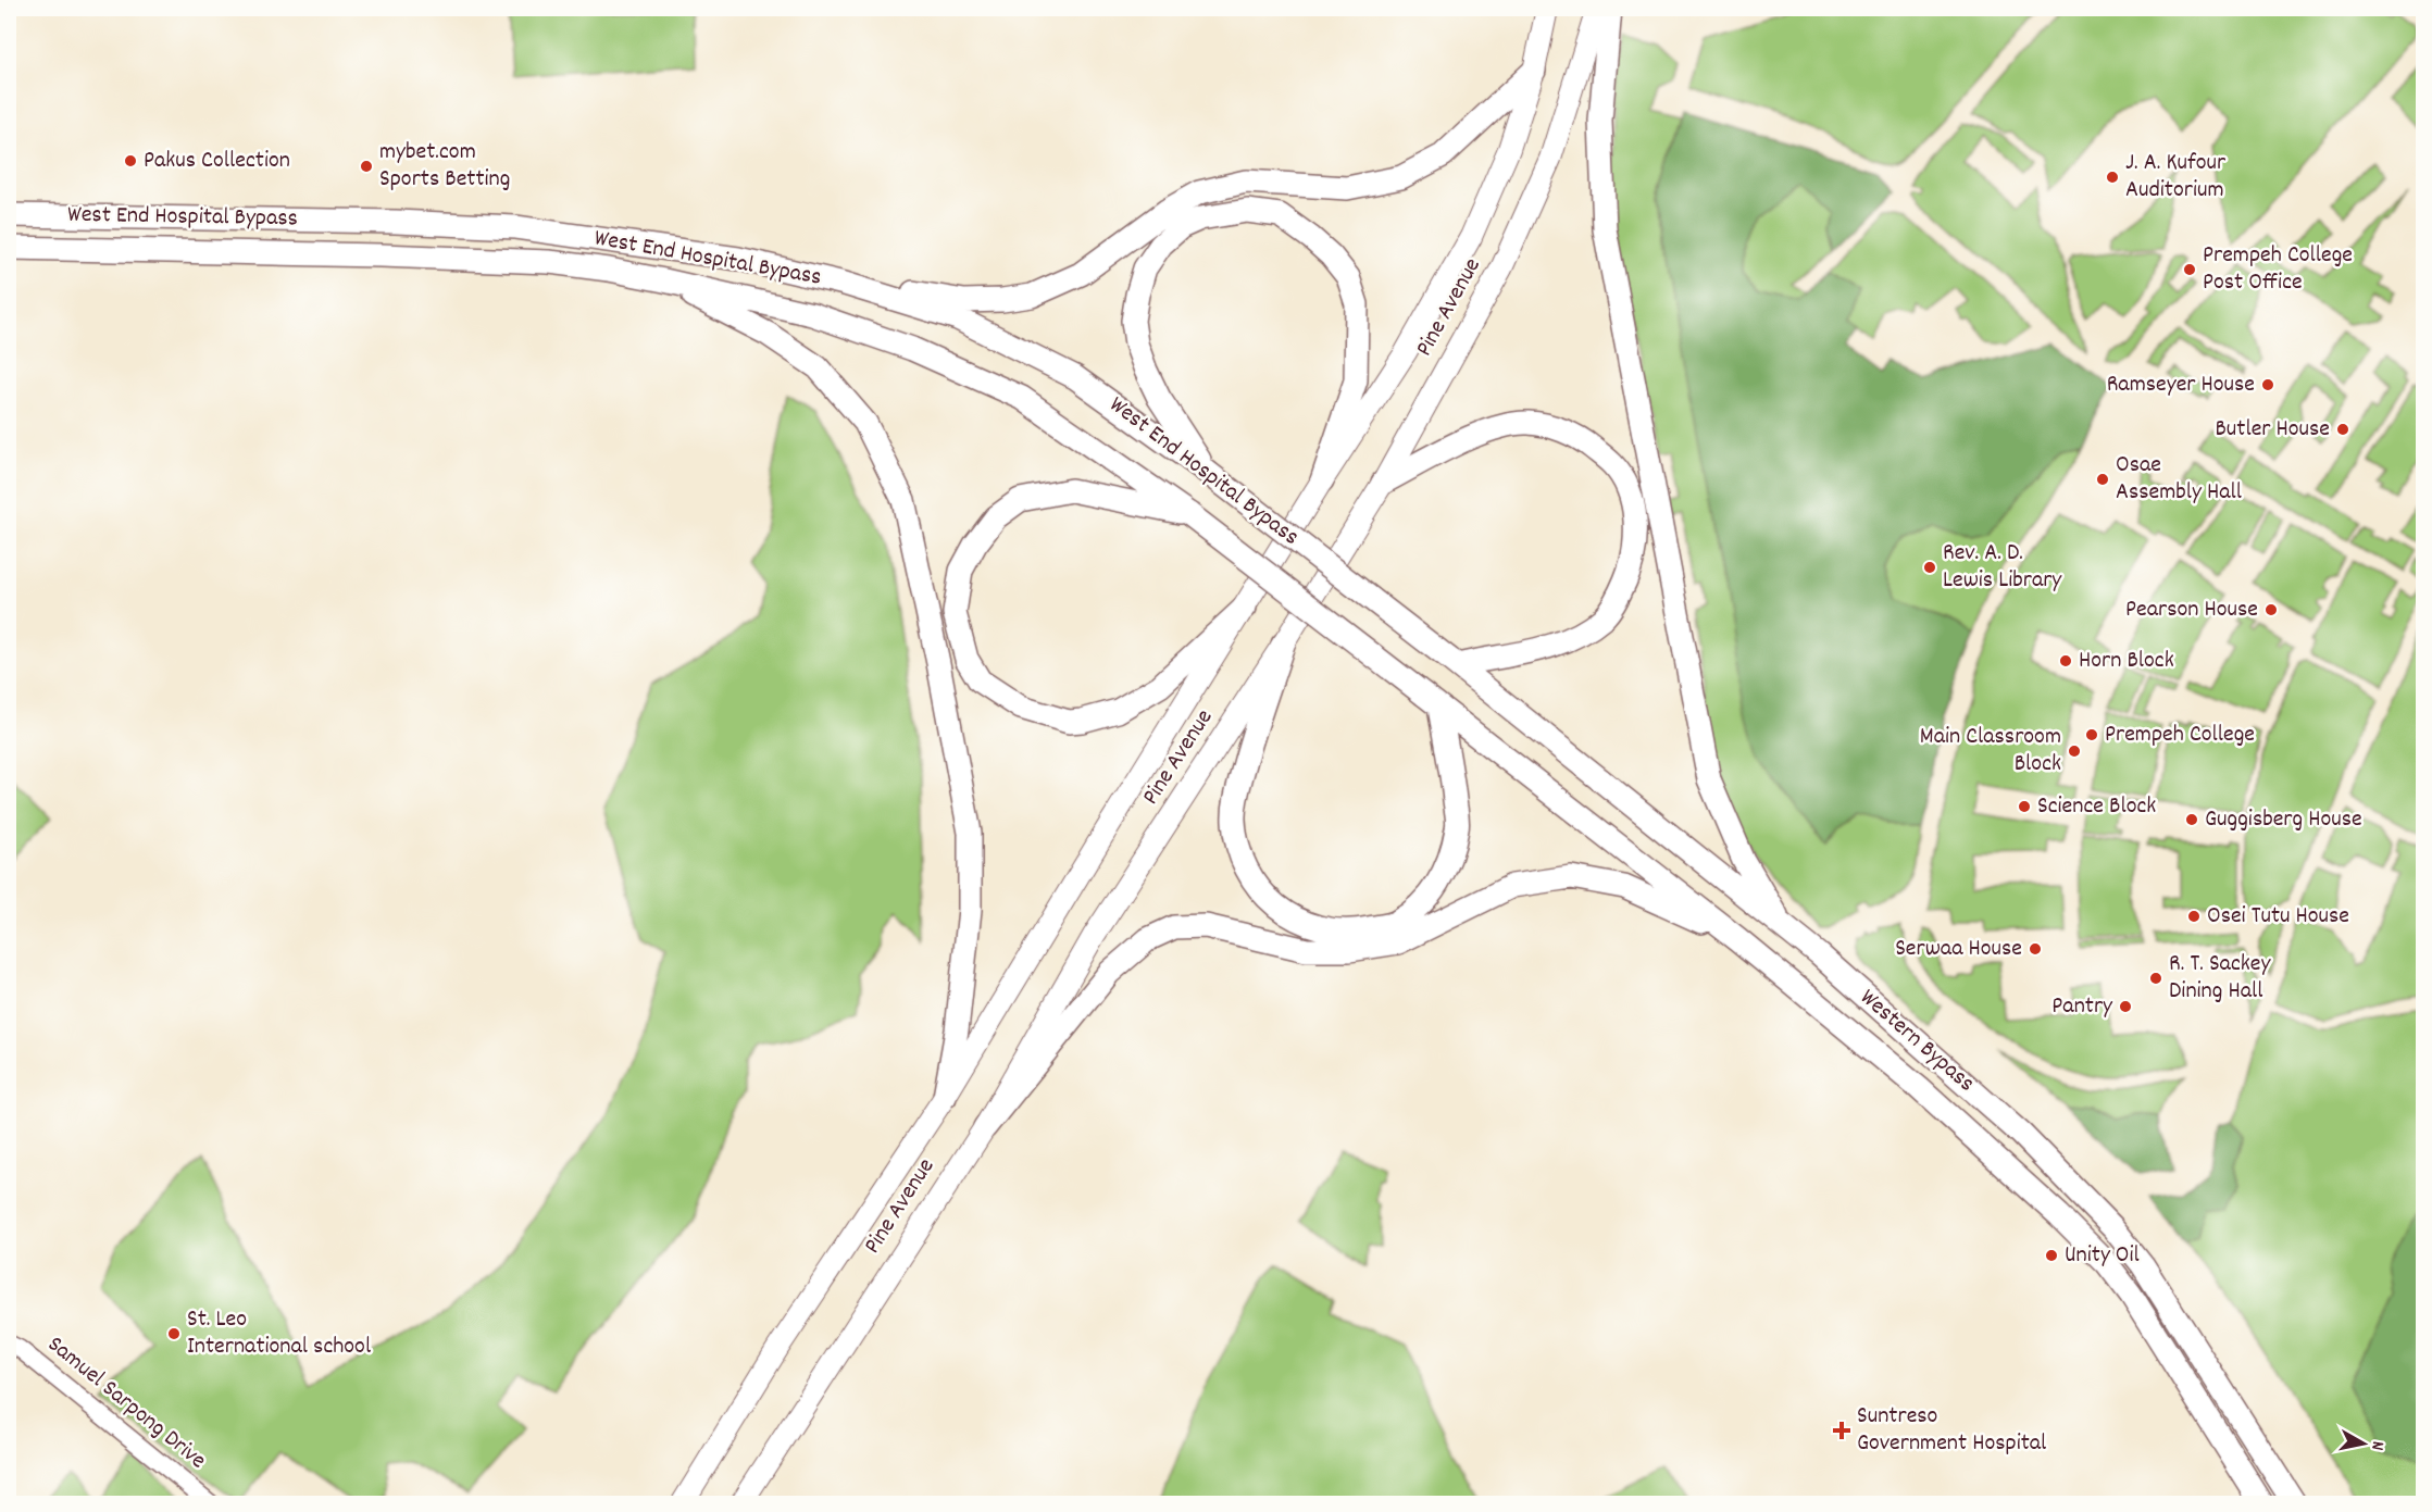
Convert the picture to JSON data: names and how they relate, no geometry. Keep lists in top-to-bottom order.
{
  "streets": {
    "highway": ["West End Hospital Bypass", "Western Bypass"],
    "main road": ["Pine Avenue"],
    "street": ["Samuel Sarpong Drive"]
  },
  "crossings": [
    ["West End Hospital Bypass", "Western Bypass"]
  ],
  "places": {
    "other": [
      "Pakus Collection",
      "mybet.com Sports Betting",
      "J. A. Kufour Auditorium",
      "Prempeh College Post Office",
      "Ramseyer House",
      "Butler House",
      "Osae Assembly Hall",
      "Rev. A. D. Lewis Library",
      "Pearson House",
      "Horn Block",
      "Prempeh College",
      "Main Classroom Block",
      "Science Block",
      "Guggisberg House",
      "Osei Tutu House",
      "Serwaa House",
      "R. T. Sackey Dining Hall",
      "Pantry",
      "Unity Oil",
      "St. Leo International school"
    ],
    "health": ["Suntreso Government Hospital"]
  },
  "north": "right"
}
